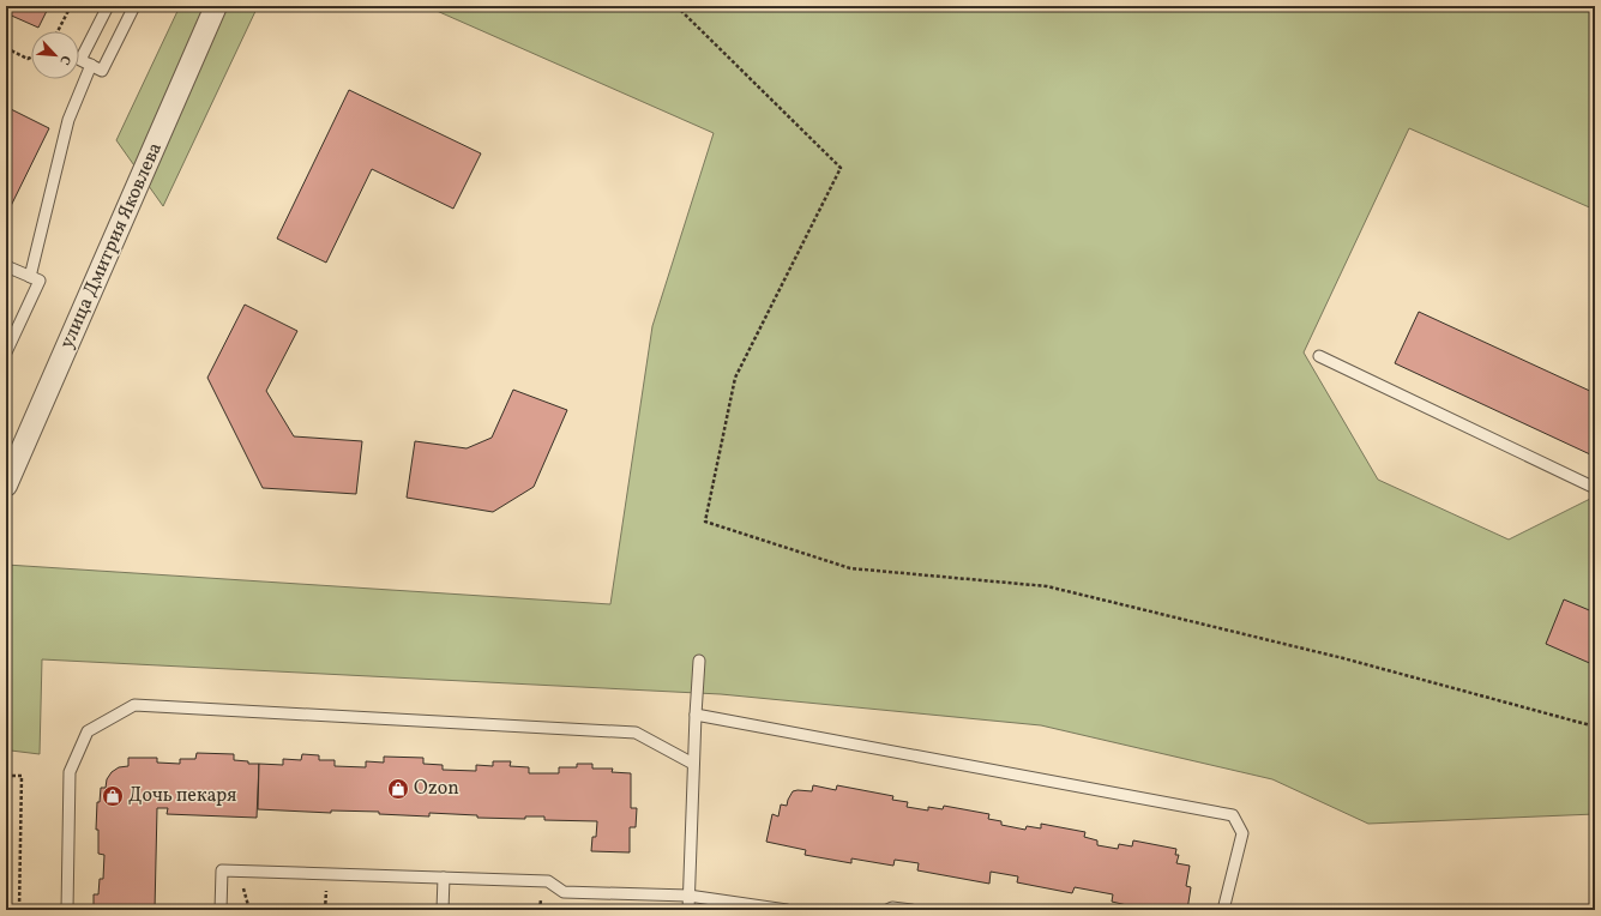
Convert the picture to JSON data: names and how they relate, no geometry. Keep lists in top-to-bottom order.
{
  "streets": {
    "street": ["улица Дмитрия Яковлева"]
  },
  "places": {
    "shop": ["Ozon", "Дочь пекаря"]
  },
  "north": "bottom right"
}
